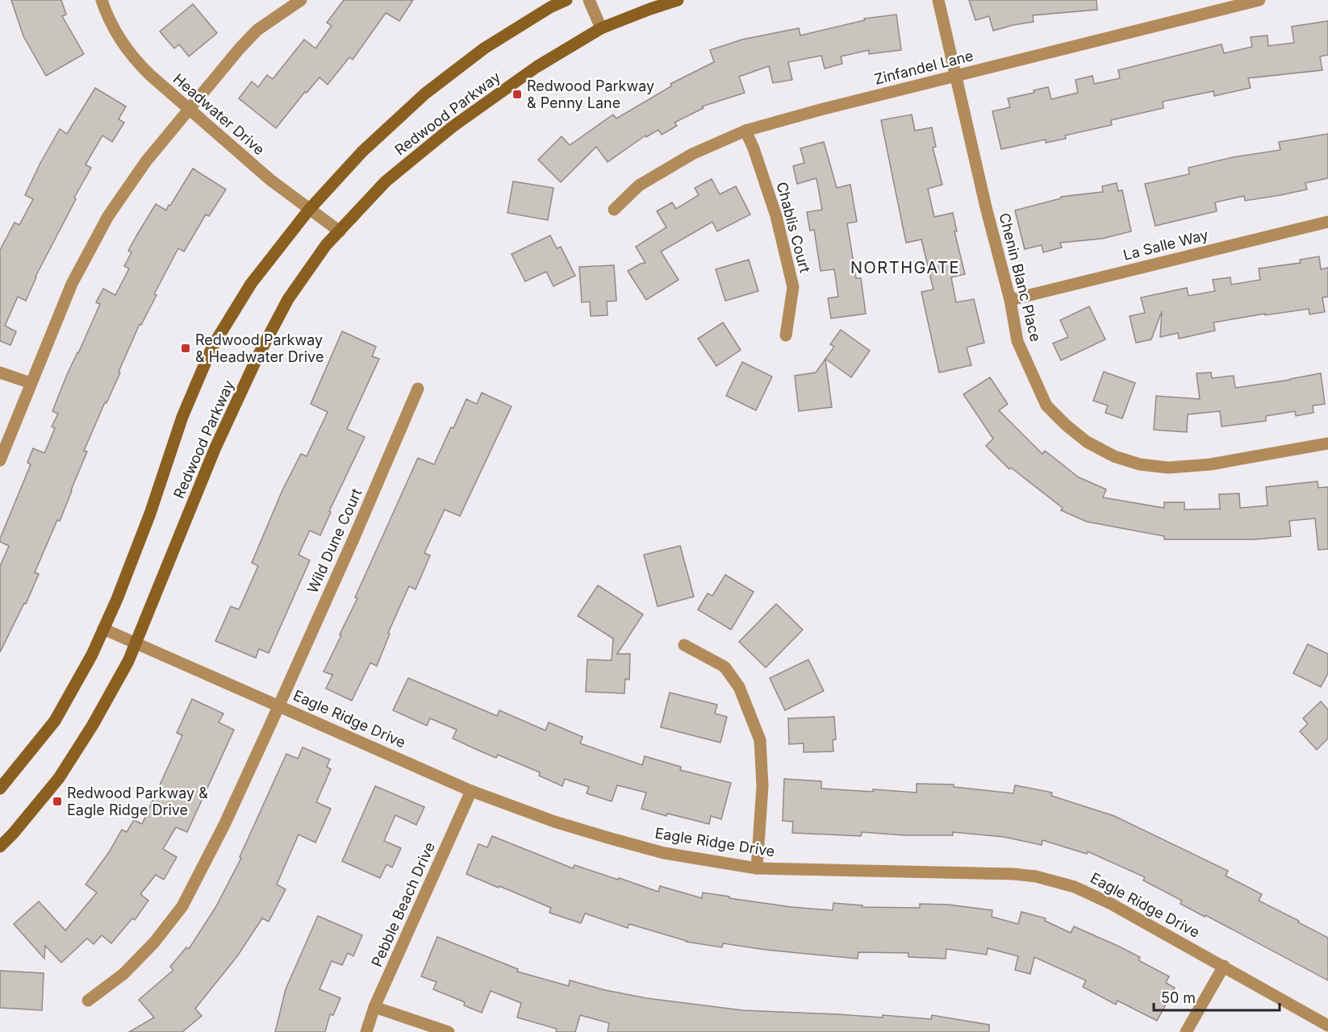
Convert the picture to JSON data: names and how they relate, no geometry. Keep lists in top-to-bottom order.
{
  "streets": {
    "main road": ["Redwood Parkway"],
    "street": [
      "Zinfandel Lane",
      "Headwater Drive",
      "Chablis Court",
      "La Salle Way",
      "Chenin Blanc Place",
      "Wild Dune Court",
      "Eagle Ridge Drive",
      "Pebble Beach Drive"
    ]
  },
  "crossings": [
    ["Zinfandel Lane", "Chablis Court"],
    ["Zinfandel Lane", "Chenin Blanc Place"],
    ["Redwood Parkway", "Headwater Drive"],
    ["Redwood Parkway", "Eagle Ridge Drive"],
    ["La Salle Way", "Chenin Blanc Place"],
    ["Wild Dune Court", "Eagle Ridge Drive"],
    ["Eagle Ridge Drive", "Pebble Beach Drive"]
  ],
  "districts": ["NORTHGATE"],
  "places": {
    "transit": ["Redwood Parkway & Penny Lane", "Redwood Parkway & Headwater Drive", "Redwood Parkway & Eagle Ridge Drive"]
  },
  "scale_bar": "50 m"
}
